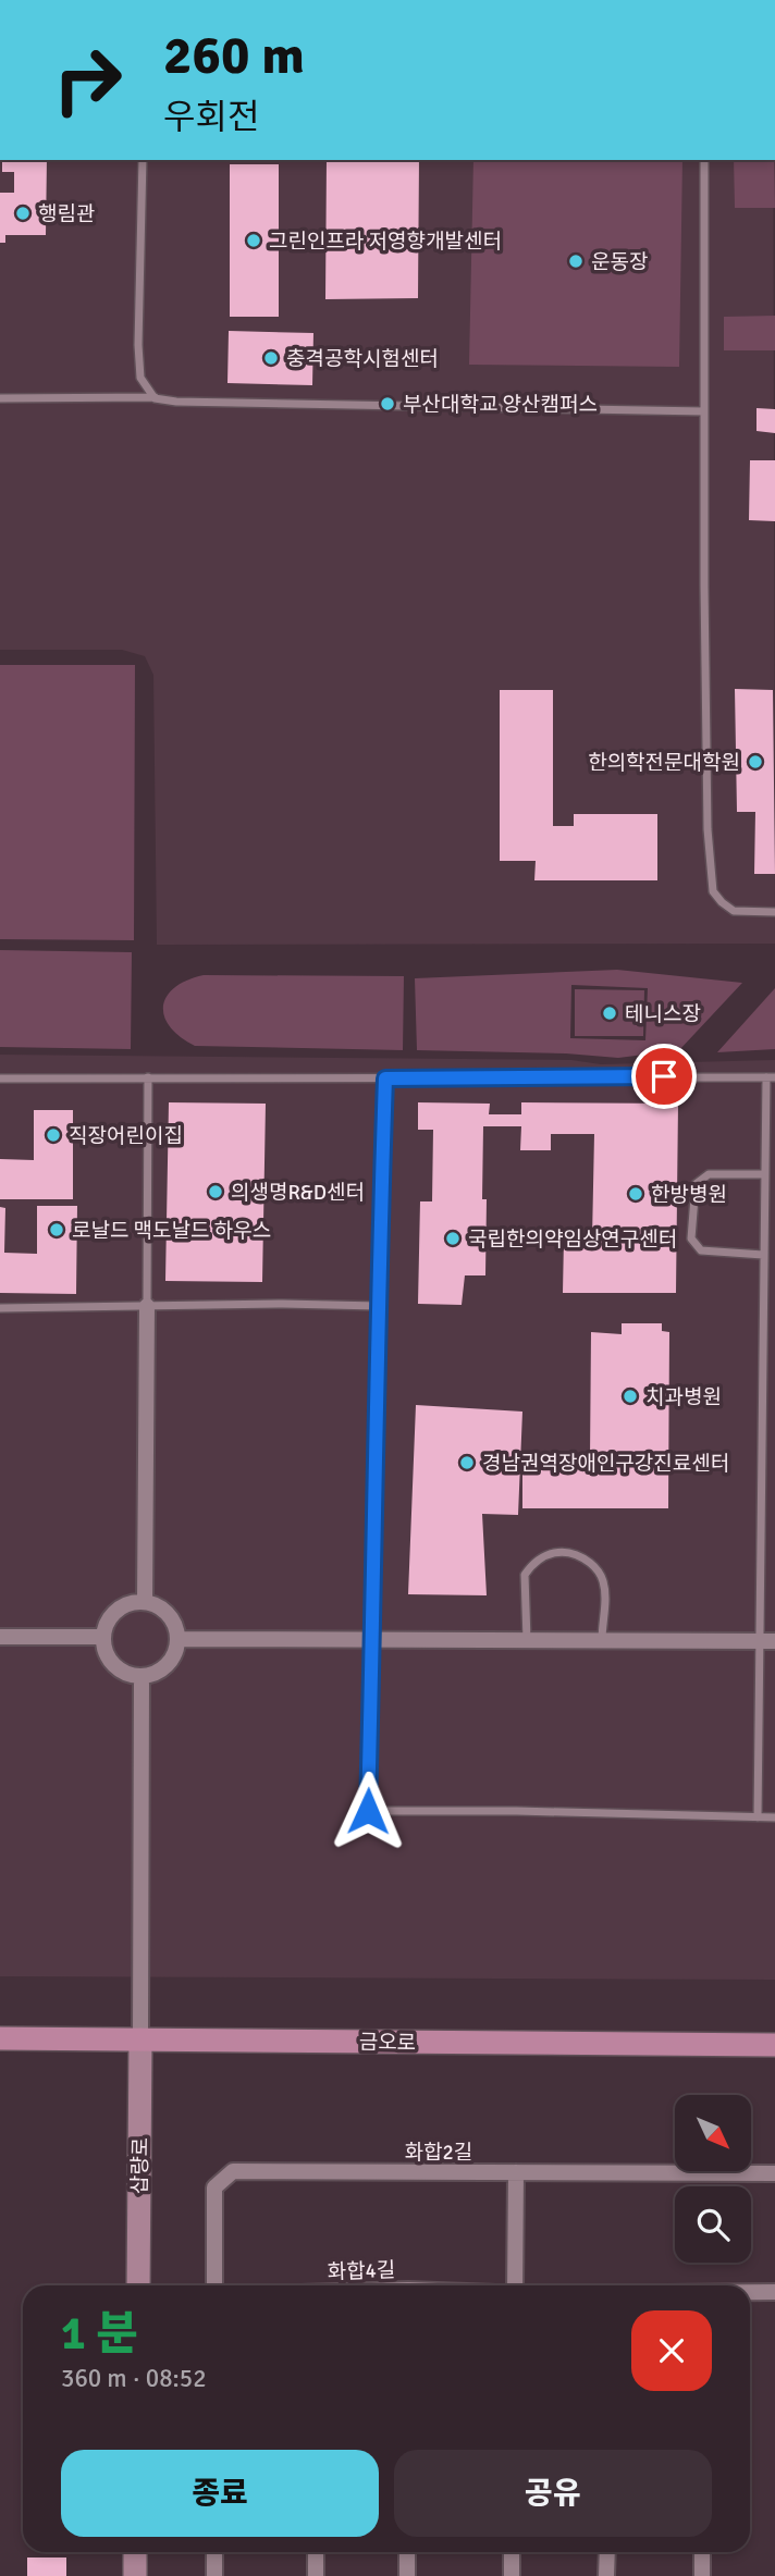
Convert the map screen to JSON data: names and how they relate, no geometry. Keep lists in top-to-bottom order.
{
  "streets": {
    "main road": ["금오로"],
    "street": ["화합2길", "삽량로"]
  },
  "crossings": [
    ["금오로", "삽량로"]
  ],
  "places": [
    "행림관",
    "그린인프라 저영향개발센터",
    "운동장",
    "충격공학시험센터",
    "부산대학교 양산캠퍼스",
    "한의학전문대학원",
    "테니스장",
    "직장어린이집",
    "의생명R&D센터",
    "한방병원",
    "로날드 맥도날드 하우스",
    "국립한의약임상연구센터",
    "치과병원",
    "경남권역장애인구강진료센터"
  ],
  "north": "bottom right",
  "page": {
    "turn": ["260 m", "우회전"],
    "heading": ["1 분", "360 m · 08:52"],
    "buttons": ["종료", "공유"]
  }
}
